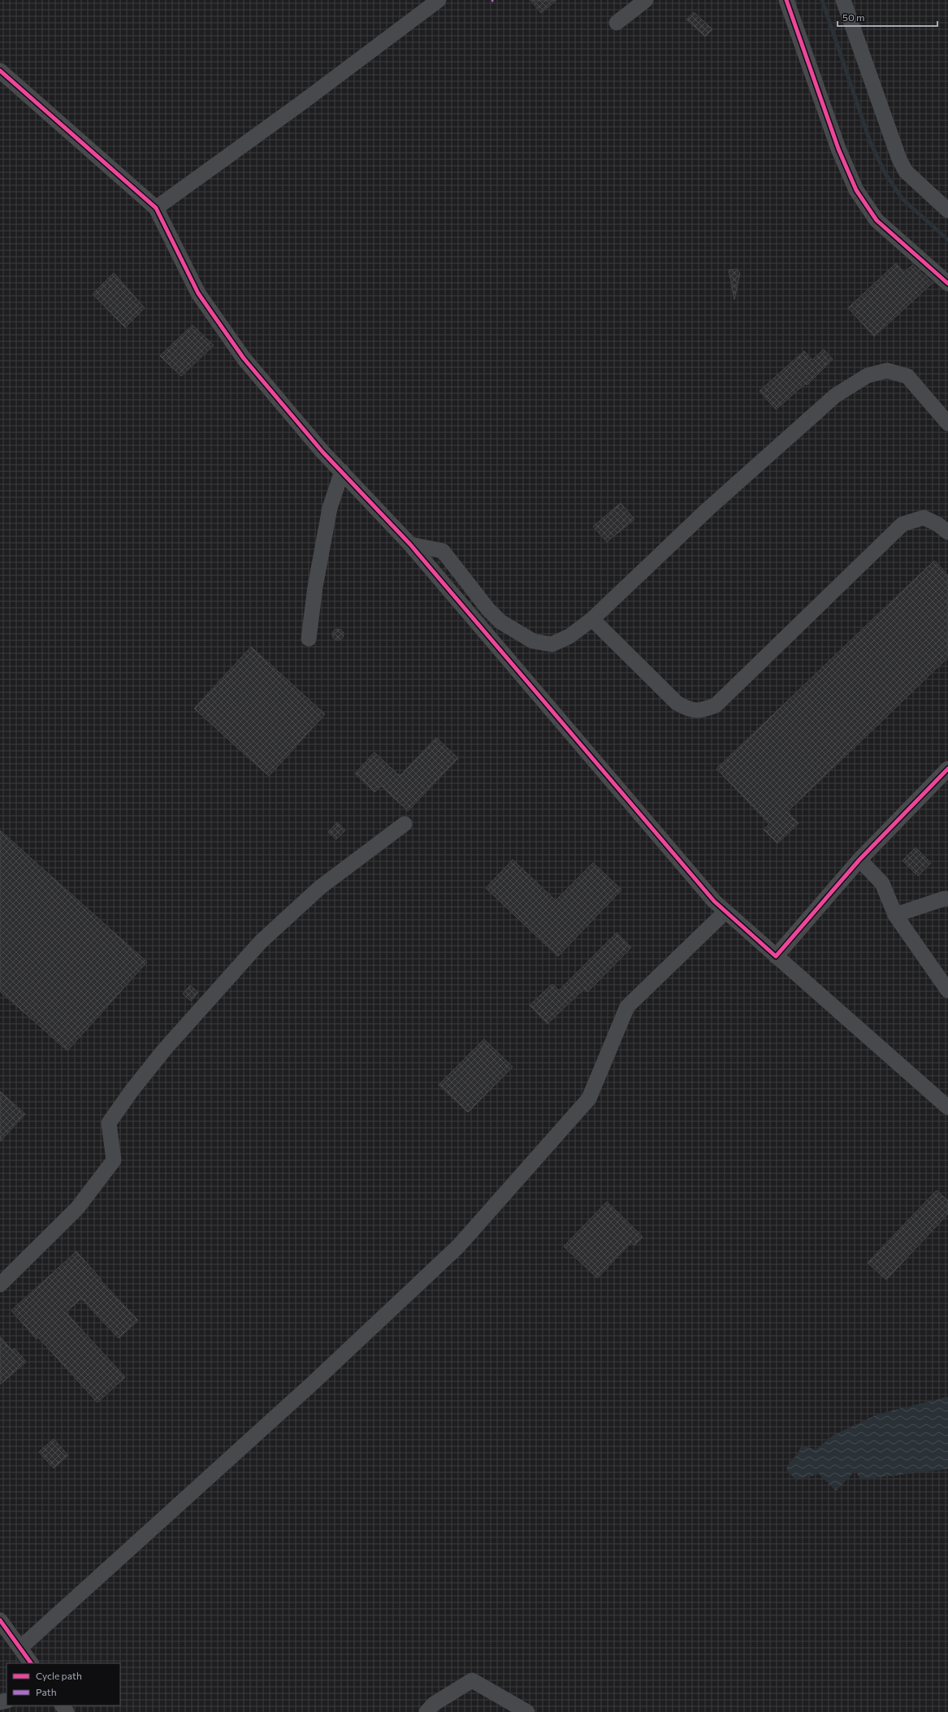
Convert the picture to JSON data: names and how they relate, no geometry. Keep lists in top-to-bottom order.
{
  "legend": ["Cycle path", "Path"],
  "scale_bar": "50 m"
}
